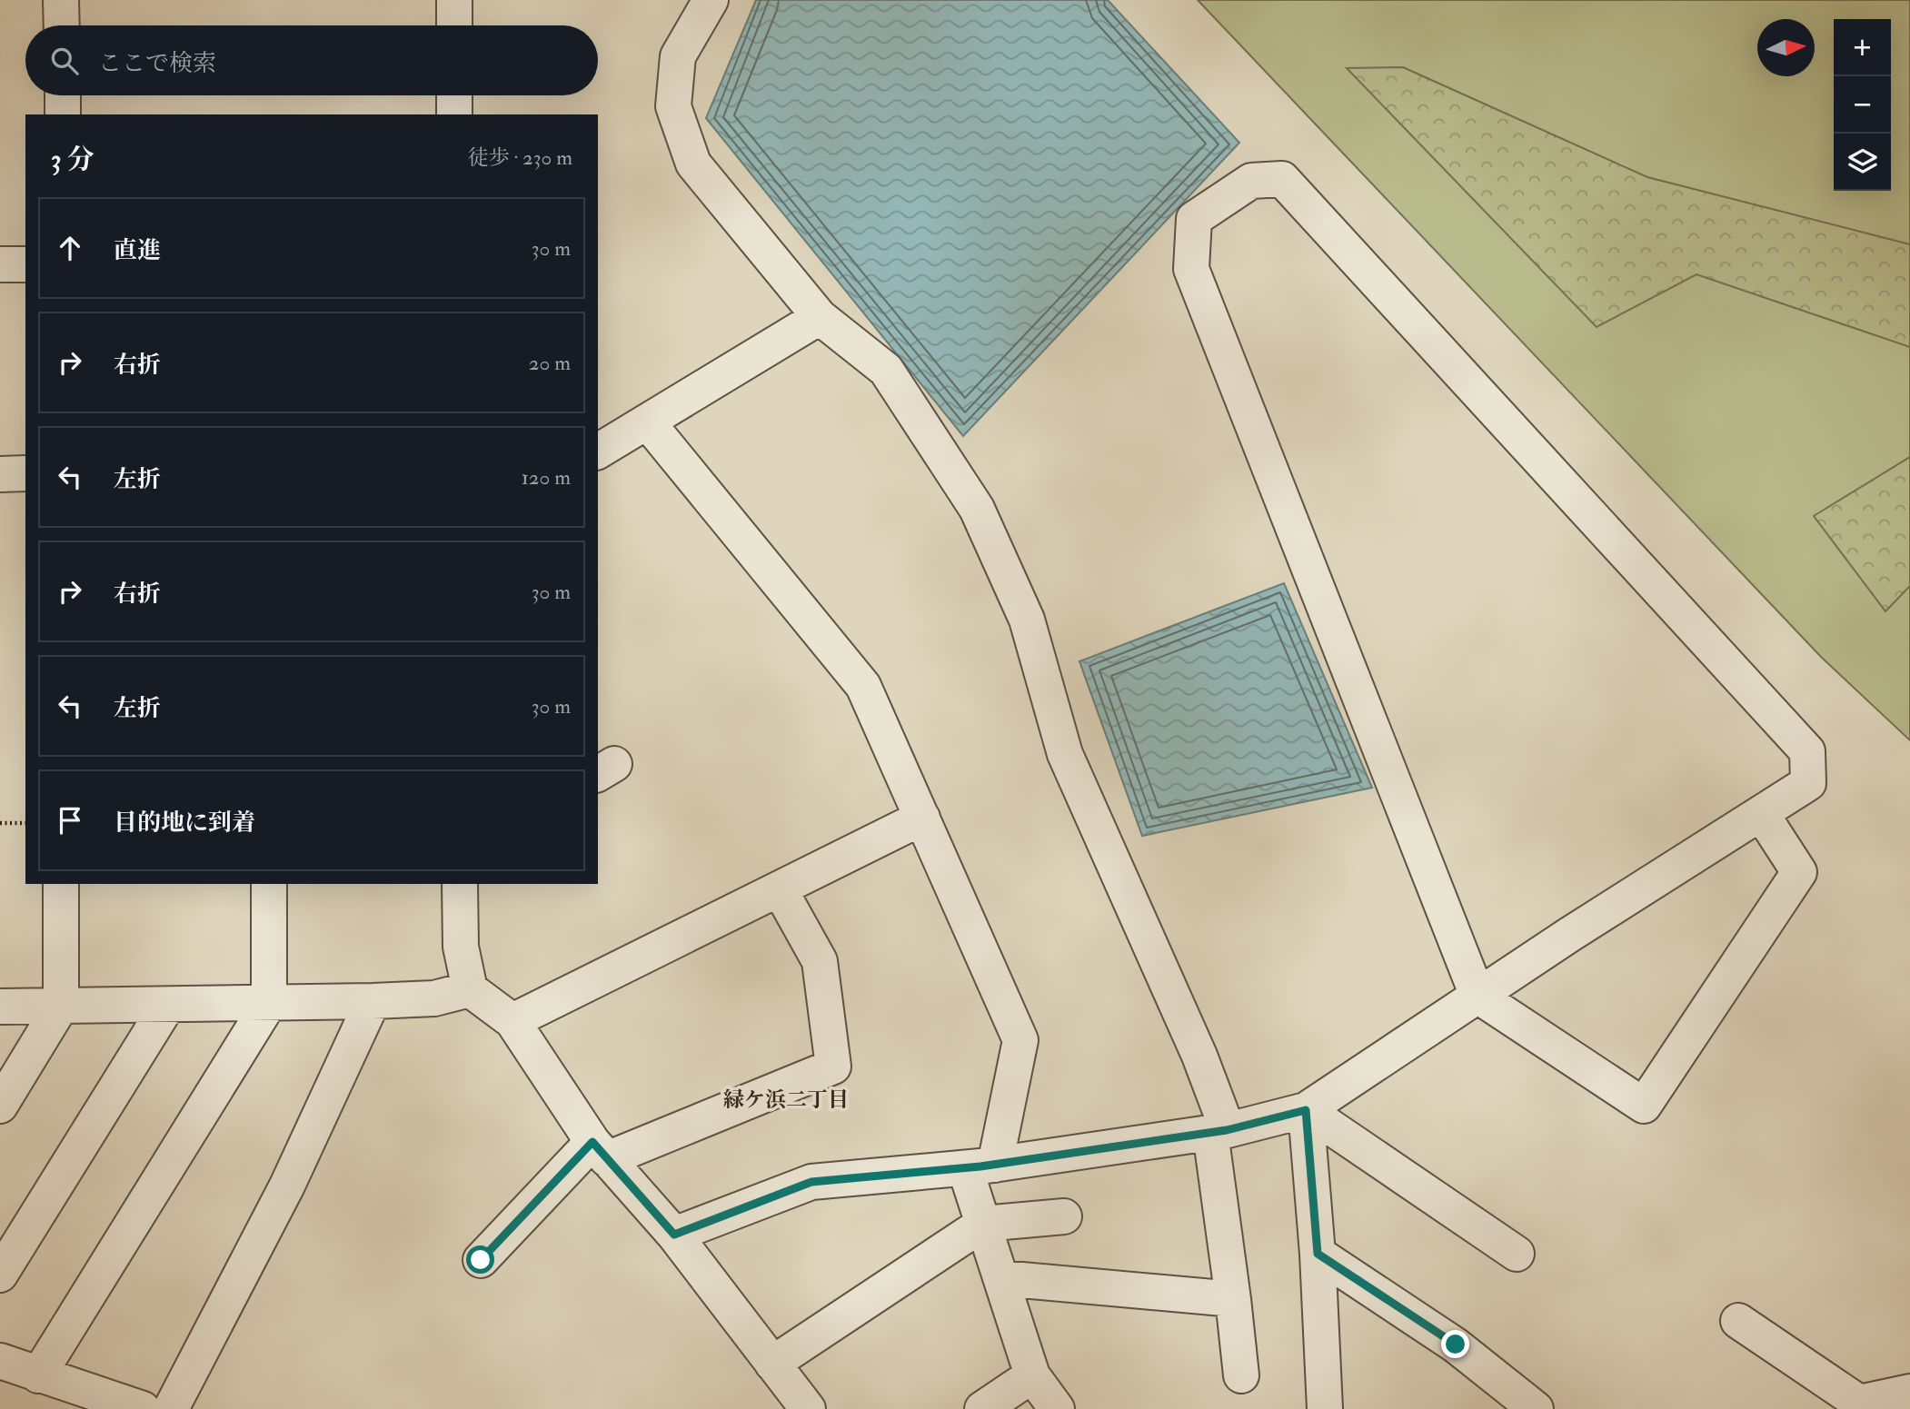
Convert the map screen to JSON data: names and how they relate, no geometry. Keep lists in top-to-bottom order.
{
  "districts": ["緑ケ浜二丁目"],
  "north": "right",
  "page": {
    "map_buttons": ["+", "−"],
    "search": "ここで検索",
    "heading": ["3 分", "徒歩 · 230 m"],
    "list": [
      ["直進", "30 m"],
      ["右折", "20 m"],
      ["左折", "120 m"],
      ["右折", "30 m"],
      ["左折", "30 m"],
      "目的地に到着"
    ]
  }
}
